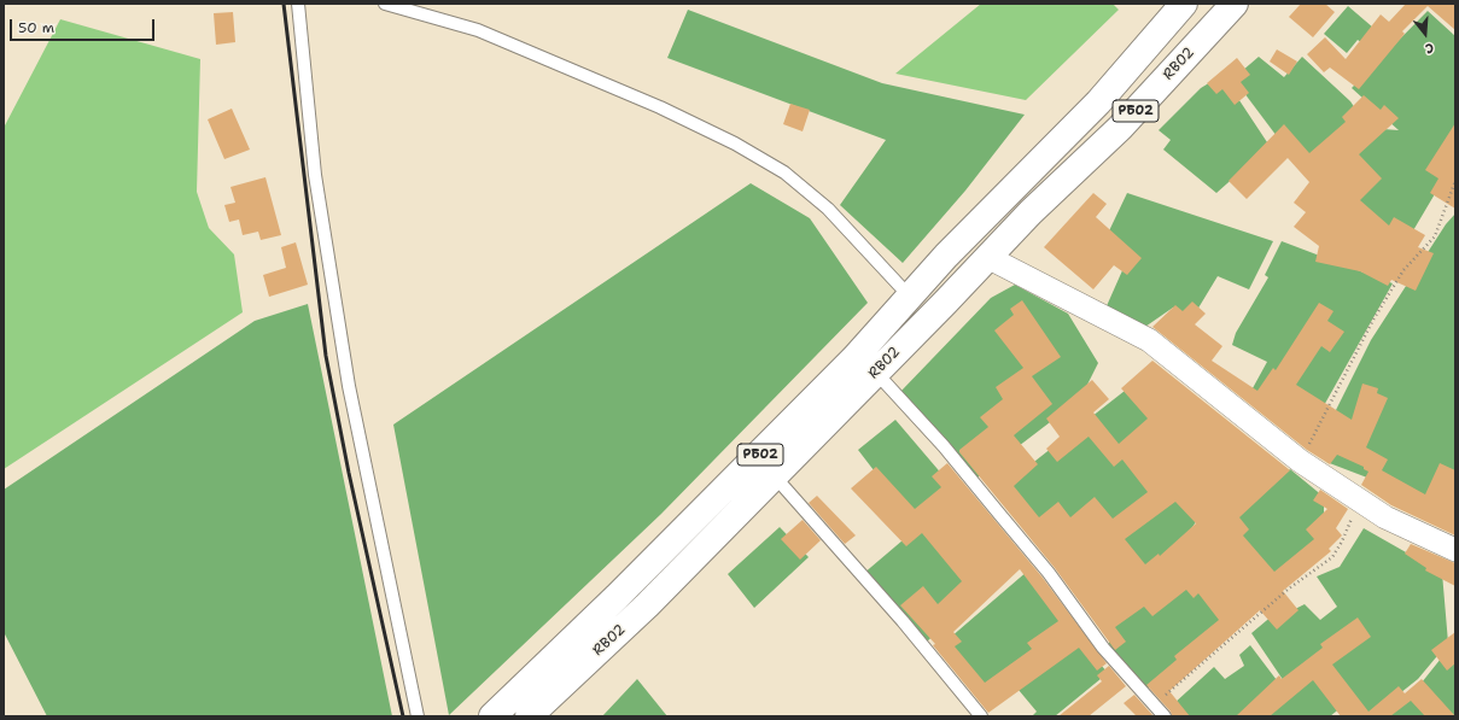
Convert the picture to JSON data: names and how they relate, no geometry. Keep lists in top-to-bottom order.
{
  "streets": {
    "highway": ["RB02", "РБ02"]
  },
  "scale_bar": "50 m",
  "north": "bottom"
}
